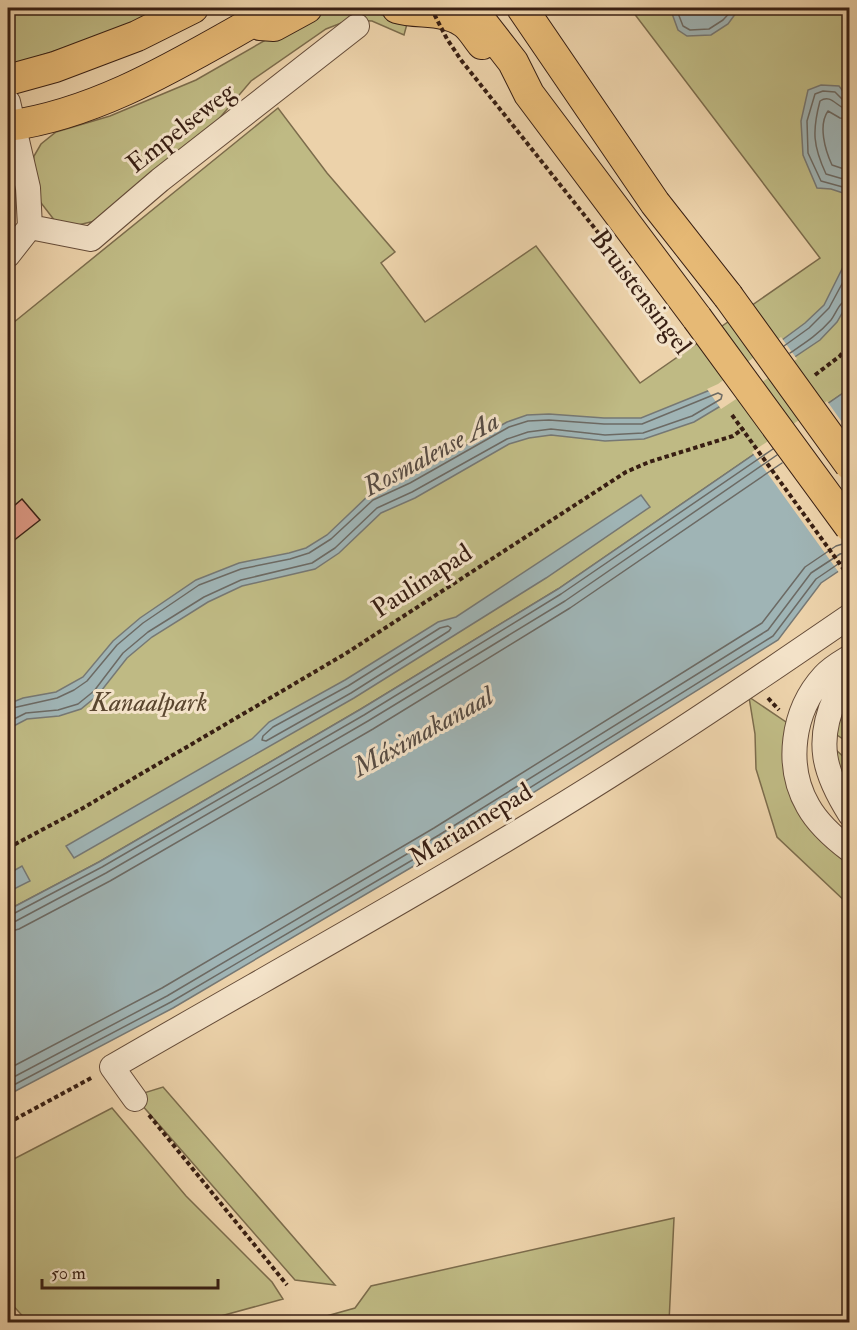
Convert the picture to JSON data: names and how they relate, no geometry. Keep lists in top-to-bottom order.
{
  "streets": {
    "main road": ["Bruistensingel"],
    "street": ["Empelseweg", "Mariannepad"],
    "path": ["Paulinapad"]
  },
  "water": ["Rosmalense Aa", "Máximakanaal"],
  "parks": ["Kanaalpark"],
  "scale_bar": "50 m"
}
